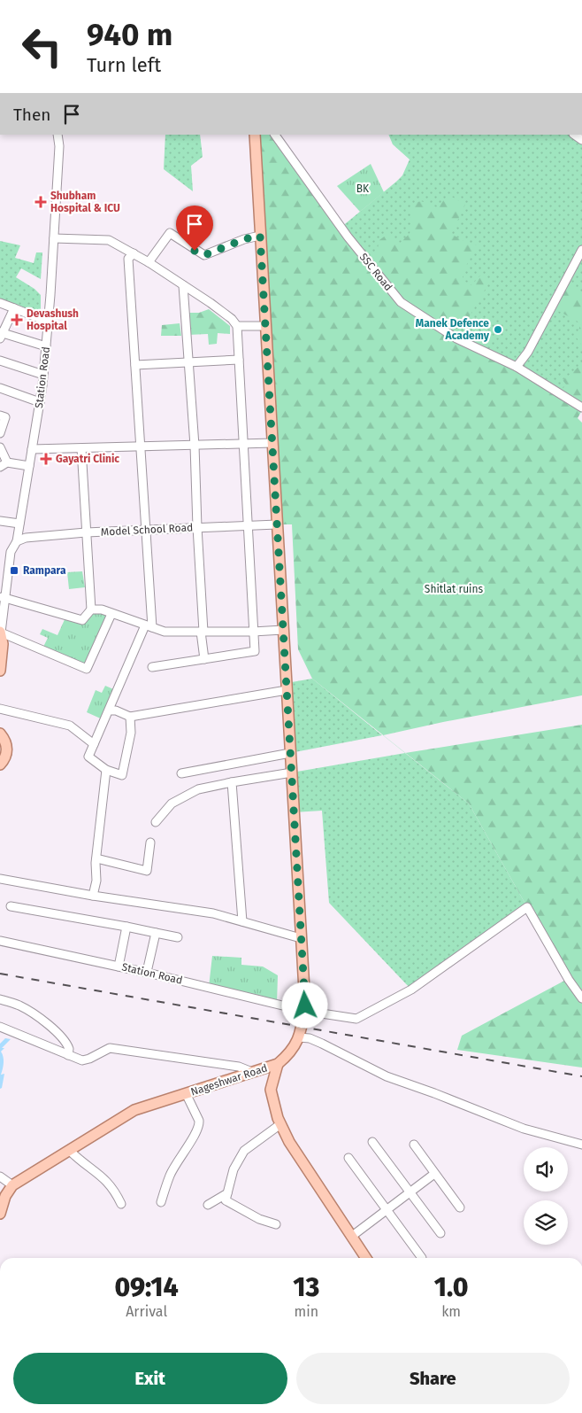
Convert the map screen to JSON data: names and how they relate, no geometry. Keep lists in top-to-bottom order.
{
  "streets": {
    "main road": ["Nageshwar Road"],
    "street": ["SSC Road", "Station Road", "Model School Road"]
  },
  "crossings": [
    ["Station Road", "Model School Road"],
    ["Station Road", "Nageshwar Road"],
    ["Model School Road", "Nageshwar Road"]
  ],
  "parks": ["BK", "Shitlat ruins"],
  "places": {
    "health": ["Shubham Hospital & ICU", "Devashush Hospital", "Gayatri Clinic"],
    "other": ["Manek Defence Academy"],
    "transit": ["Rampara"]
  },
  "page": {
    "turn": ["940 m", "Turn left"],
    "then": "Then",
    "eta": [
      "09:14",
      "Arrival",
      "13",
      "min",
      "1.0",
      "km"
    ],
    "buttons": ["Exit", "Share"]
  }
}
